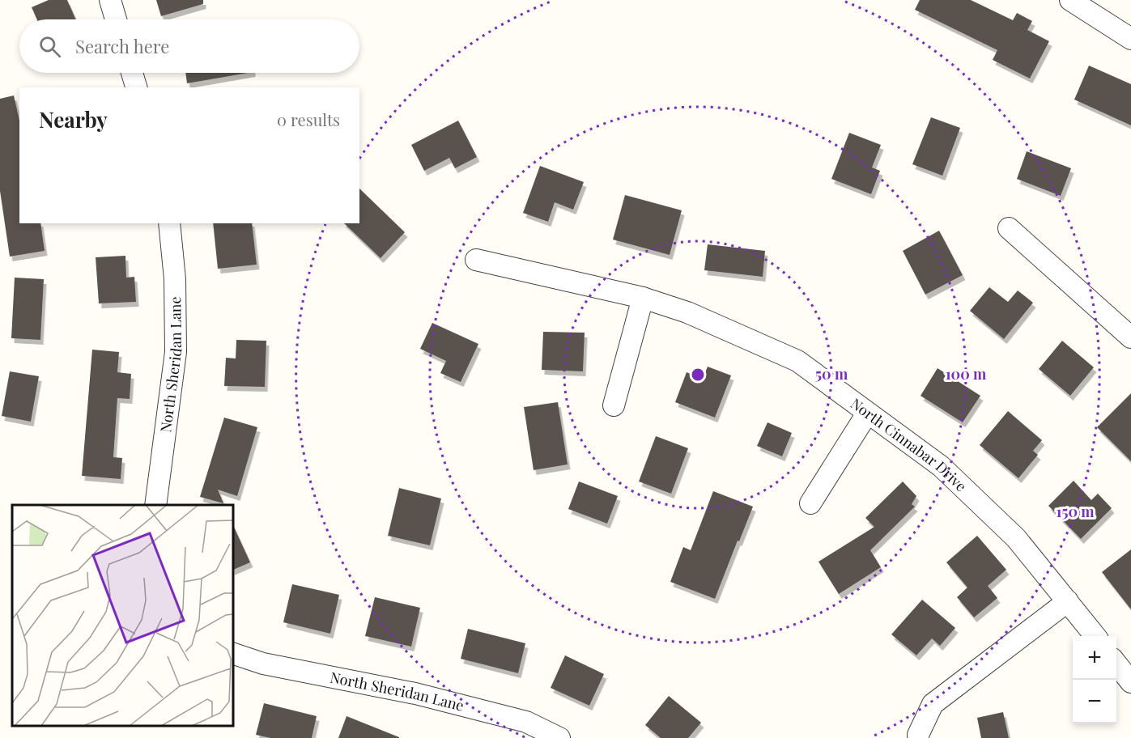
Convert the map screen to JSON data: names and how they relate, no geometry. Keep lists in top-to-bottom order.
{
  "streets": {
    "street": ["North Sheridan Lane", "North Cinnabar Drive"]
  },
  "page": {
    "search": "Search here",
    "heading": ["Nearby", "0 results"],
    "map_buttons": ["+", "−"]
  },
  "rings": ["50 m", "100 m", "150 m"]
}
